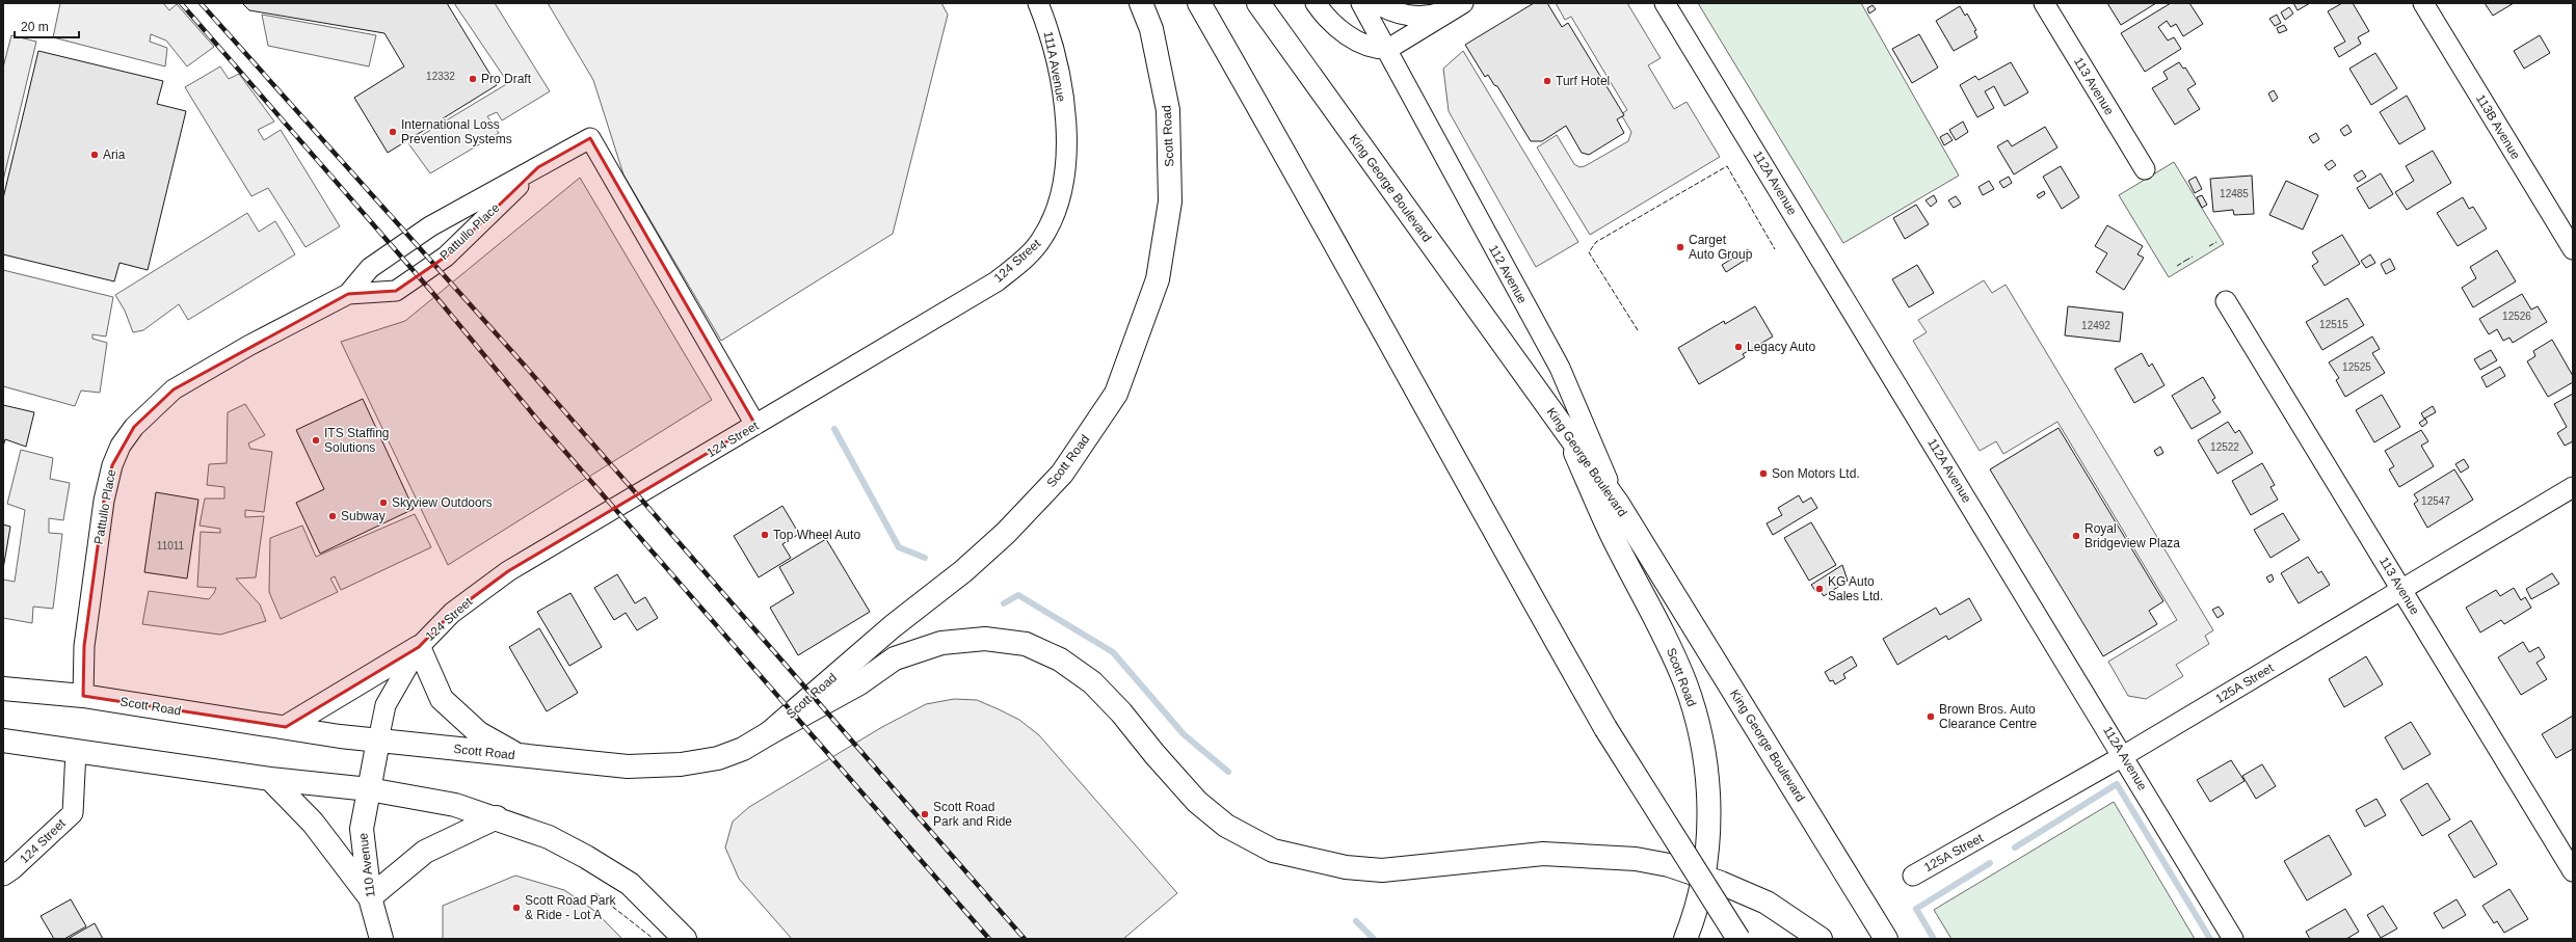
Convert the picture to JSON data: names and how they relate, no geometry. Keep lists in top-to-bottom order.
{
  "streets": {
    "main road": ["Scott Road", "King George Boulevard", "110 Avenue"],
    "street": [
      "111A Avenue",
      "113 Avenue",
      "113B Avenue",
      "112A Avenue",
      "Pattullo Place",
      "124 Street",
      "112 Avenue",
      "125A Street"
    ]
  },
  "crossings": [
    ["111A Avenue", "124 Street"],
    ["113 Avenue", "125A Street"],
    ["Scott Road", "King George Boulevard"],
    ["Scott Road", "Pattullo Place"],
    ["Scott Road", "124 Street"],
    ["Scott Road", "110 Avenue"],
    ["112A Avenue", "125A Street"],
    ["King George Boulevard", "112 Avenue"],
    ["Pattullo Place", "124 Street"],
    ["124 Street", "110 Avenue"]
  ],
  "places": [
    "Pro Draft",
    "Turf Hotel",
    "International Loss Prevention Systems",
    "Aria",
    "Carget Auto Group",
    "Legacy Auto",
    "ITS Staffing Solutions",
    "Son Motors Ltd.",
    "Skyview Outdoors",
    "Subway",
    "Top Wheel Auto",
    "Royal Bridgeview Plaza",
    "KG Auto Sales Ltd.",
    "Brown Bros. Auto Clearance Centre",
    "Scott Road Park and Ride",
    "Scott Road Park & Ride - Lot A"
  ],
  "house_numbers": [
    "12332",
    "12485",
    "12526",
    "12515",
    "12492",
    "12525",
    "12522",
    "12547",
    "11011"
  ],
  "scale_bar": "20 m"
}
